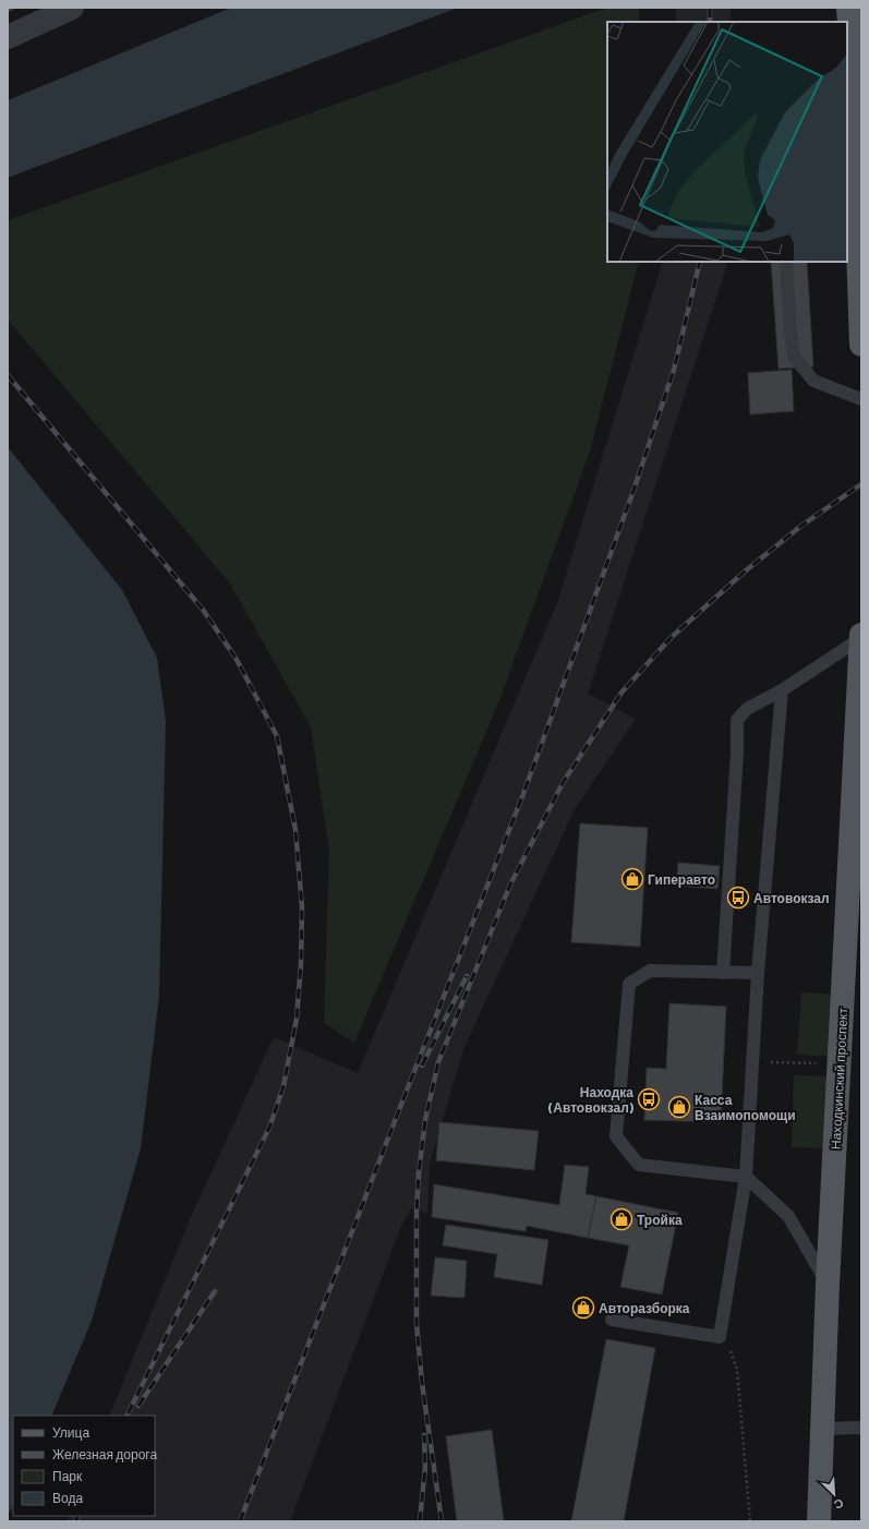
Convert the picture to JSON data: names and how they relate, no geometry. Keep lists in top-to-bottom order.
{
  "streets": {
    "main road": ["Находкинский проспект"]
  },
  "places": {
    "shop": [
      "Гиперавто",
      "Касса Взаимопомощи",
      "Тройка",
      "Авторазборка"
    ],
    "bus stop": ["Автовокзал", "Находка (Автовокзал)"]
  },
  "legend": [
    "Улица",
    "Железная дорога",
    "Парк",
    "Вода"
  ],
  "north": "bottom right"
}
